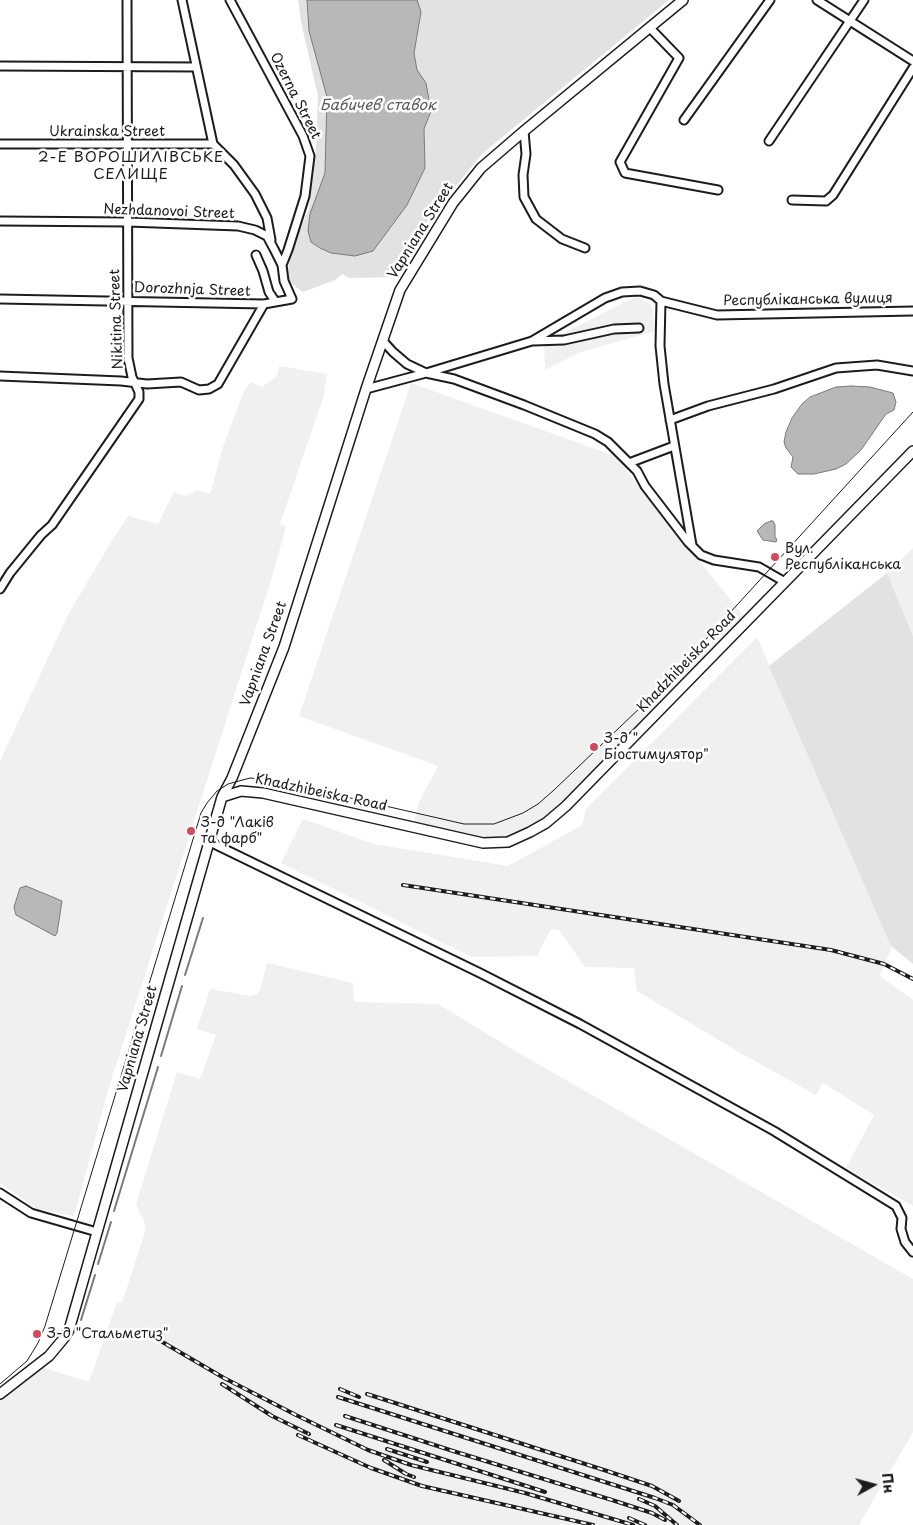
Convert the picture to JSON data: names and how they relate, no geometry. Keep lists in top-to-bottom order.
{
  "streets": {
    "street": [
      "Ozerna Street",
      "Ukrainska Street",
      "Nezhdanovoi Street",
      "Vapniana Street",
      "Dorozhnja Street",
      "Республіканська вулиця",
      "Nikitina Street",
      "Khadzhibeiska Road"
    ]
  },
  "crossings": [
    ["Ozerna Street", "Nezhdanovoi Street"],
    ["Ukrainska Street", "Nikitina Street"],
    ["Nezhdanovoi Street", "Dorozhnja Street"],
    ["Nezhdanovoi Street", "Nikitina Street"],
    ["Vapniana Street", "Республіканська вулиця"],
    ["Vapniana Street", "Khadzhibeiska Road"],
    ["Dorozhnja Street", "Nikitina Street"]
  ],
  "districts": ["2-Е ВОРОШИЛІВСЬКЕ СЕЛИЩЕ"],
  "water": ["Бабичев ставок"],
  "places": [
    "Вул. Республіканська",
    "З-д \" Біостимулятор\"",
    "З-д \"Лаків та фарб\"",
    "З-д \"Стальметиз\""
  ],
  "north": "right"
}
